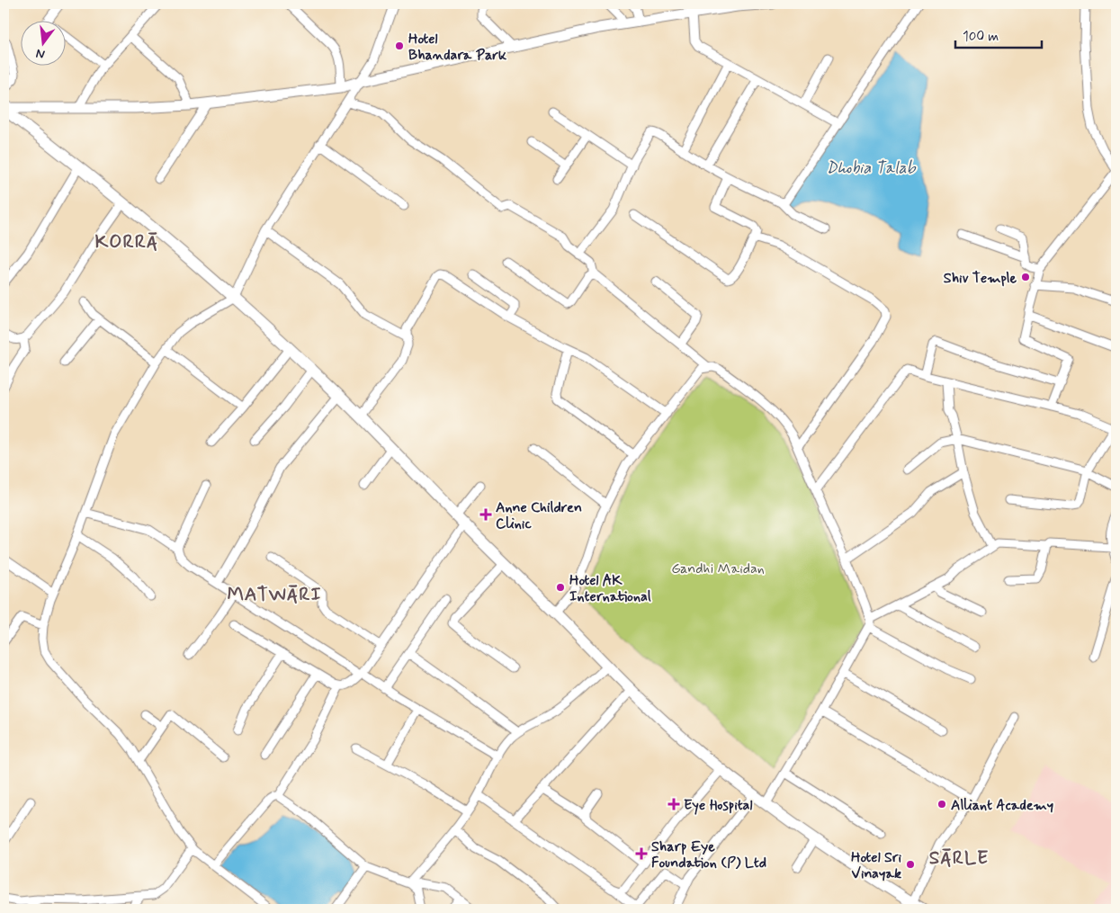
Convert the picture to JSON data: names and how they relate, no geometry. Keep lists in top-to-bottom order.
{
  "districts": ["KORRĀ", "MATWĀRI", "SĀRLE"],
  "water": ["Dhobia Talab"],
  "parks": ["Gandhi Maidan"],
  "places": {
    "other": [
      "Hotel Bhandara Park",
      "Shiv Temple",
      "Hotel AK International",
      "Alliant Academy",
      "Hotel Sri Vinayak"
    ],
    "health": ["Anne Children Clinic", "Eye Hospital", "Sharp Eye Foundation (P) Ltd"]
  },
  "scale_bar": "100 m",
  "north": "bottom"
}
